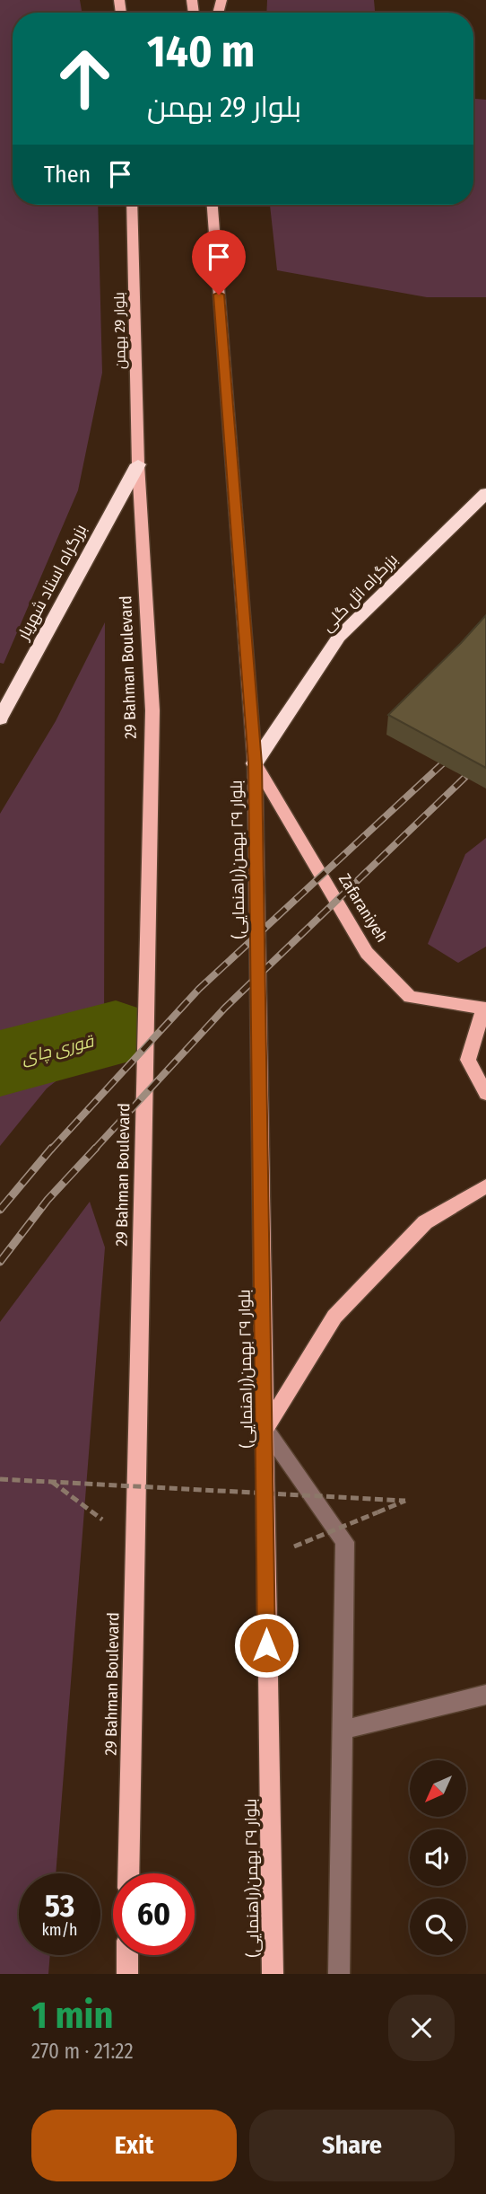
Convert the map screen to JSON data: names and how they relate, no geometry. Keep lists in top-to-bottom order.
{
  "streets": {
    "highway": ["بزرگراه استاد شهریار", "بزرگراه ائل گلی"],
    "main road": [
      "بلوار 29 بهمن",
      "29 Bahman Boulevard",
      "بلوار ٢٩ بهمن(راهنمایی)",
      "Zafaraniyeh"
    ]
  },
  "crossings": [
    ["بلوار 29 بهمن", "بزرگراه استاد شهریار"],
    ["بلوار 29 بهمن", "29 Bahman Boulevard"],
    ["بزرگراه استاد شهریار", "29 Bahman Boulevard"],
    ["بزرگراه ائل گلی", "بلوار ٢٩ بهمن(راهنمایی)"],
    ["بزرگراه ائل گلی", "Zafaraniyeh"],
    ["بلوار ٢٩ بهمن(راهنمایی)", "Zafaraniyeh"]
  ],
  "water": ["قوری چای"],
  "north": "bottom left",
  "page": {
    "turn": ["140 m", "بلوار 29 بهمن"],
    "then": "Then",
    "speed": "53 km/h",
    "limit": "60",
    "heading": ["1 min", "270 m · 21:22"],
    "buttons": ["Exit", "Share"]
  }
}
